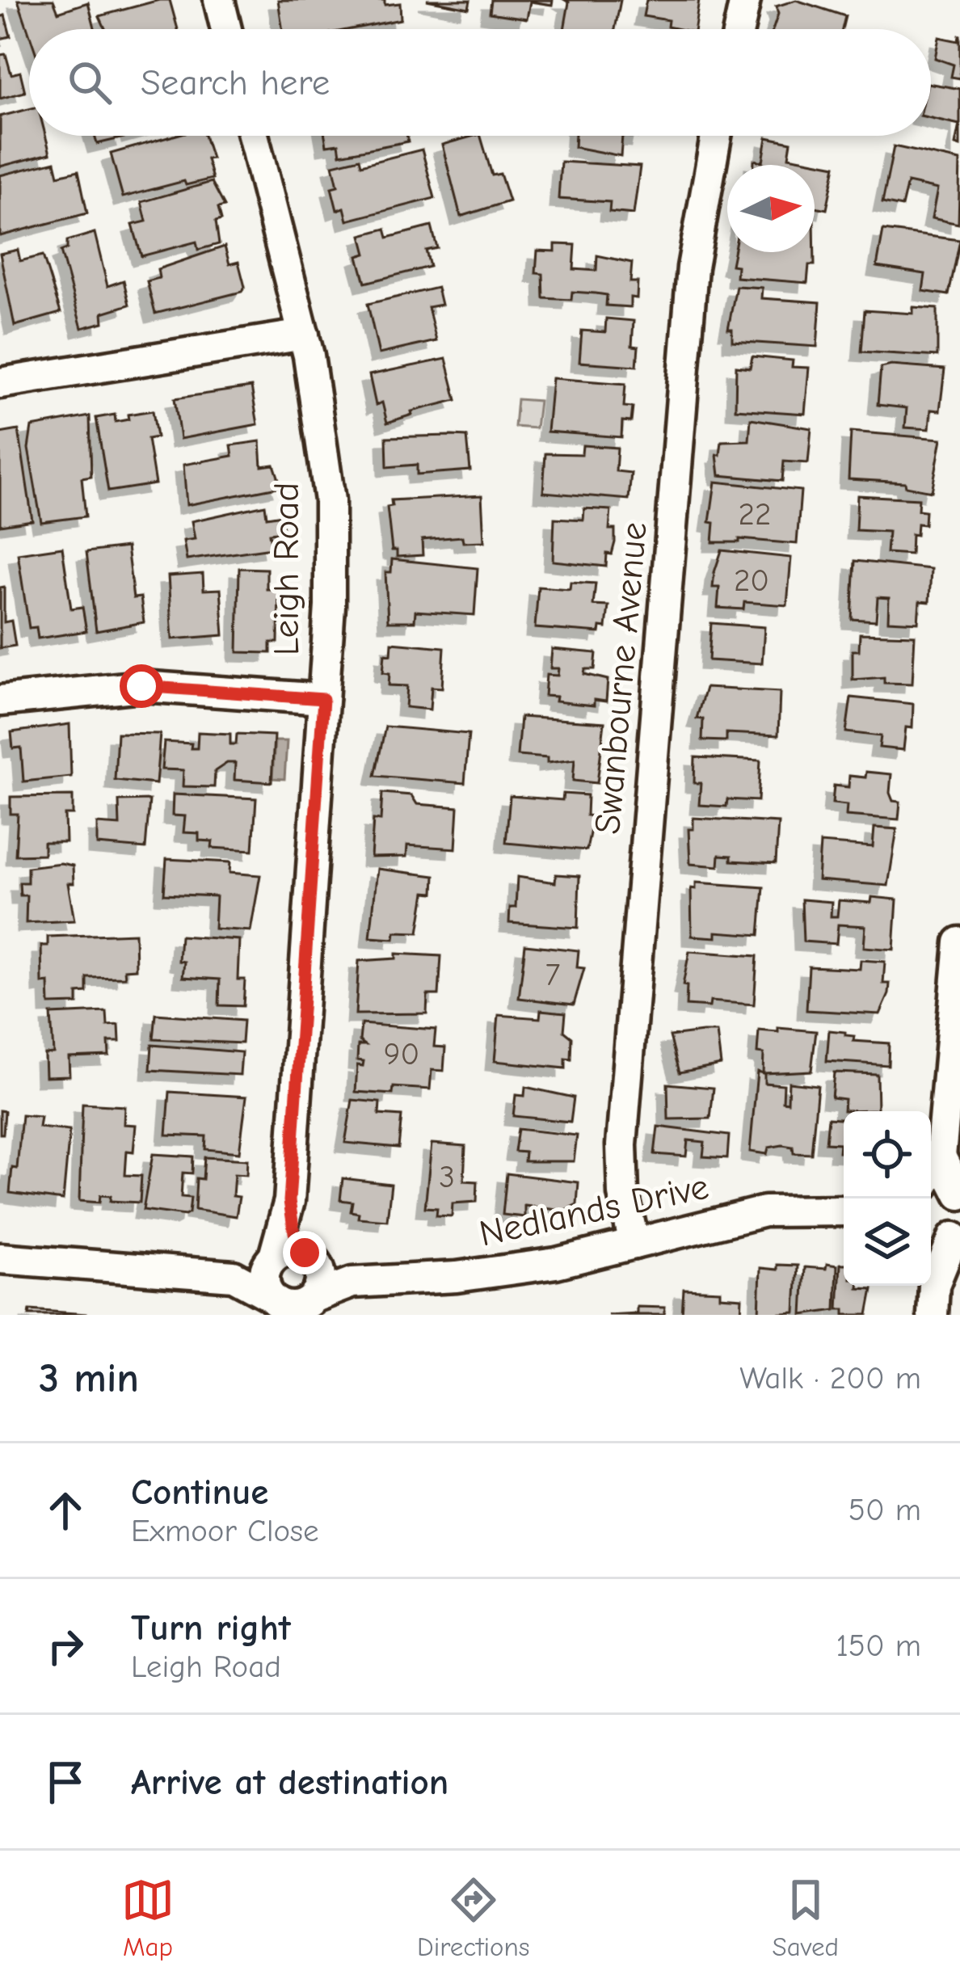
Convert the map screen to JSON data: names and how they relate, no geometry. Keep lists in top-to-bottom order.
{
  "streets": {
    "street": ["Leigh Road", "Swanbourne Avenue", "Nedlands Drive"]
  },
  "crossings": [
    ["Leigh Road", "Nedlands Drive"],
    ["Swanbourne Avenue", "Nedlands Drive"]
  ],
  "house_numbers": [
    "22",
    "20",
    "7",
    "90",
    "3"
  ],
  "north": "right",
  "page": {
    "search": "Search here",
    "heading": ["3 min", "Walk · 200 m"],
    "list": [
      ["Continue", "Exmoor Close", "50 m"],
      ["Turn right", "Leigh Road", "150 m"],
      "Arrive at destination"
    ],
    "nav": ["Map", "Directions", "Saved"]
  }
}
